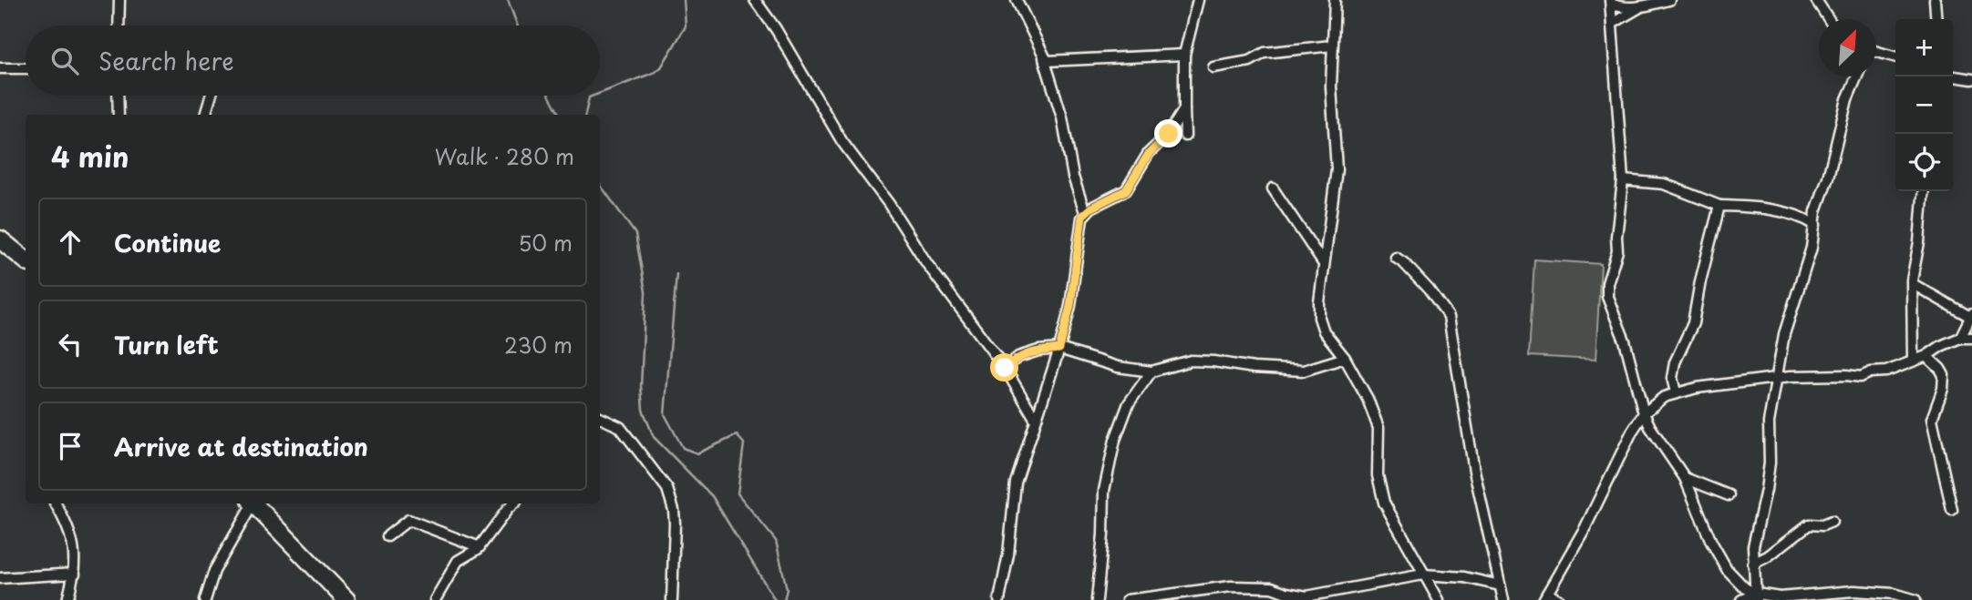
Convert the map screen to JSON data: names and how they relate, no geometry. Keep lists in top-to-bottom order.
{
  "north": "top right",
  "page": {
    "map_buttons": ["+", "−"],
    "search": "Search here",
    "heading": ["4 min", "Walk · 280 m"],
    "list": [
      ["Continue", "50 m"],
      ["Turn left", "230 m"],
      "Arrive at destination"
    ]
  }
}
